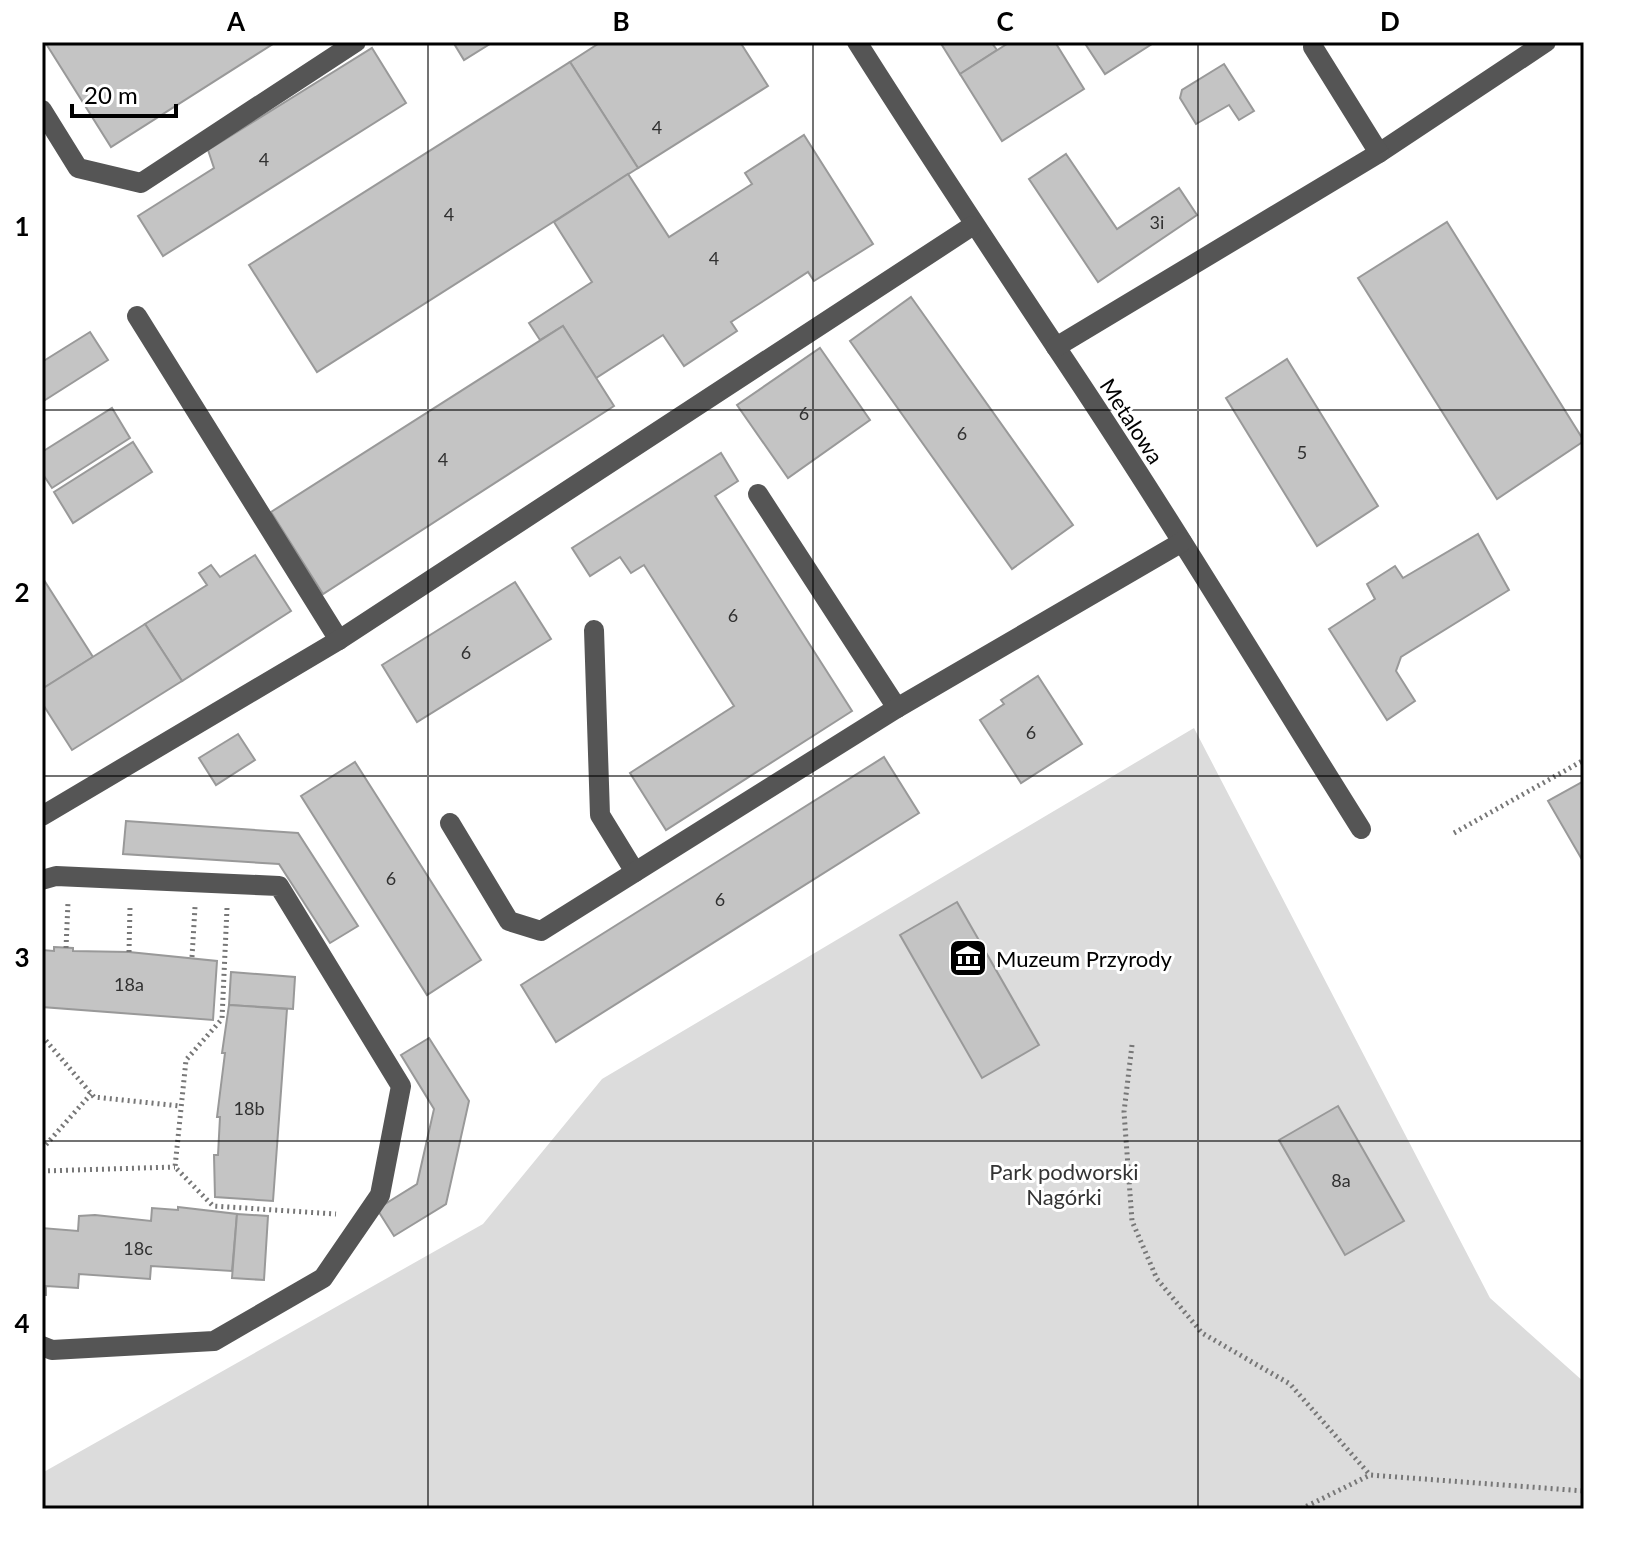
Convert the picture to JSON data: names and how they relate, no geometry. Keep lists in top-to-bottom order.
{
  "streets": {
    "street": ["Metalowa"]
  },
  "parks": ["Park podworski Nagórki"],
  "places": {
    "museum": ["Muzeum Przyrody"]
  },
  "house_numbers": [
    "4",
    "4",
    "4",
    "3i",
    "4",
    "6",
    "6",
    "5",
    "4",
    "6",
    "6",
    "6",
    "6",
    "6",
    "18a",
    "18b",
    "8a",
    "18c"
  ],
  "scale_bar": "20 m",
  "grid": {
    "columns": [
      "A",
      "B",
      "C",
      "D"
    ],
    "rows": [
      "1",
      "2",
      "3",
      "4"
    ]
  }
}
